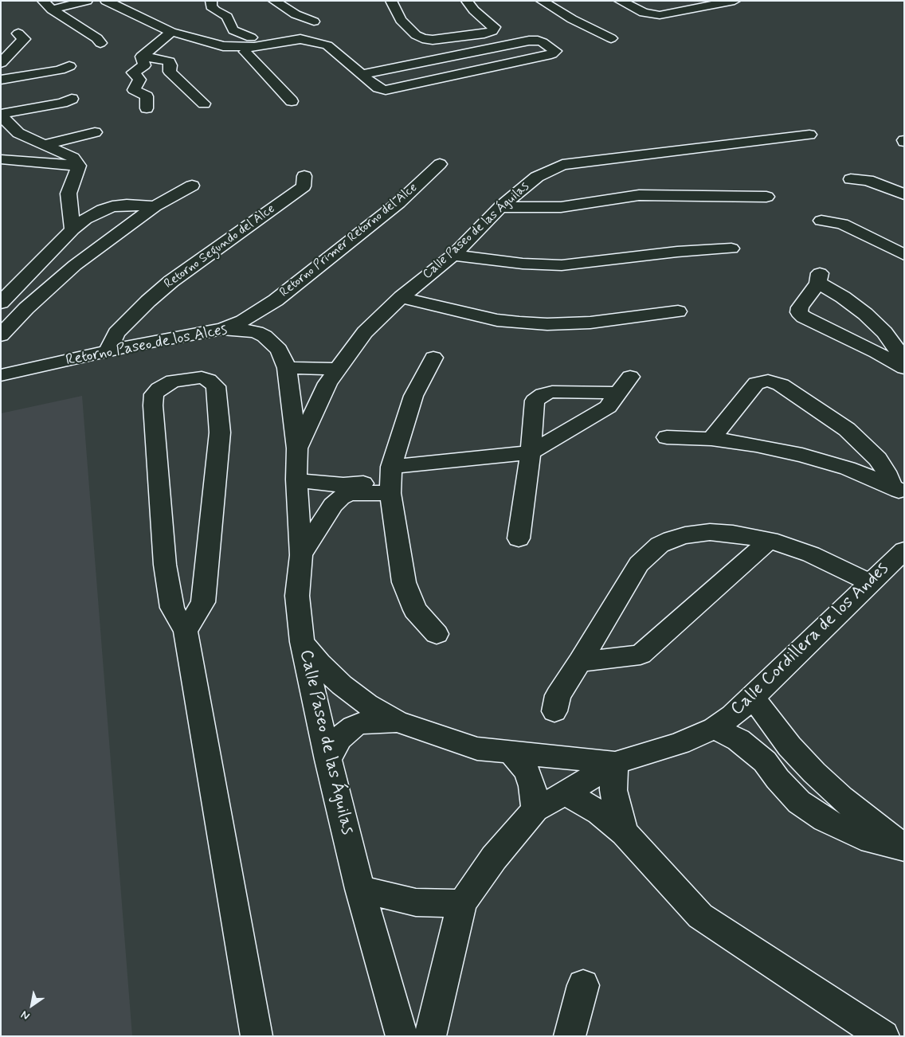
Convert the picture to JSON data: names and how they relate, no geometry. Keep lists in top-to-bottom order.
{
  "streets": {
    "street": [
      "Calle Paseo de las Águilas",
      "Retorno Primer Retorno del Alce",
      "Retorno Segundo del Alce",
      "Retorno Paseo de los Alces",
      "Calle Cordillera de los Andes"
    ]
  },
  "crossings": [
    ["Calle Paseo de las Águilas", "Retorno Paseo de los Alces"],
    ["Calle Paseo de las Águilas", "Calle Cordillera de los Andes"],
    ["Retorno Primer Retorno del Alce", "Retorno Paseo de los Alces"],
    ["Retorno Segundo del Alce", "Retorno Paseo de los Alces"]
  ],
  "north": "bottom left"
}
